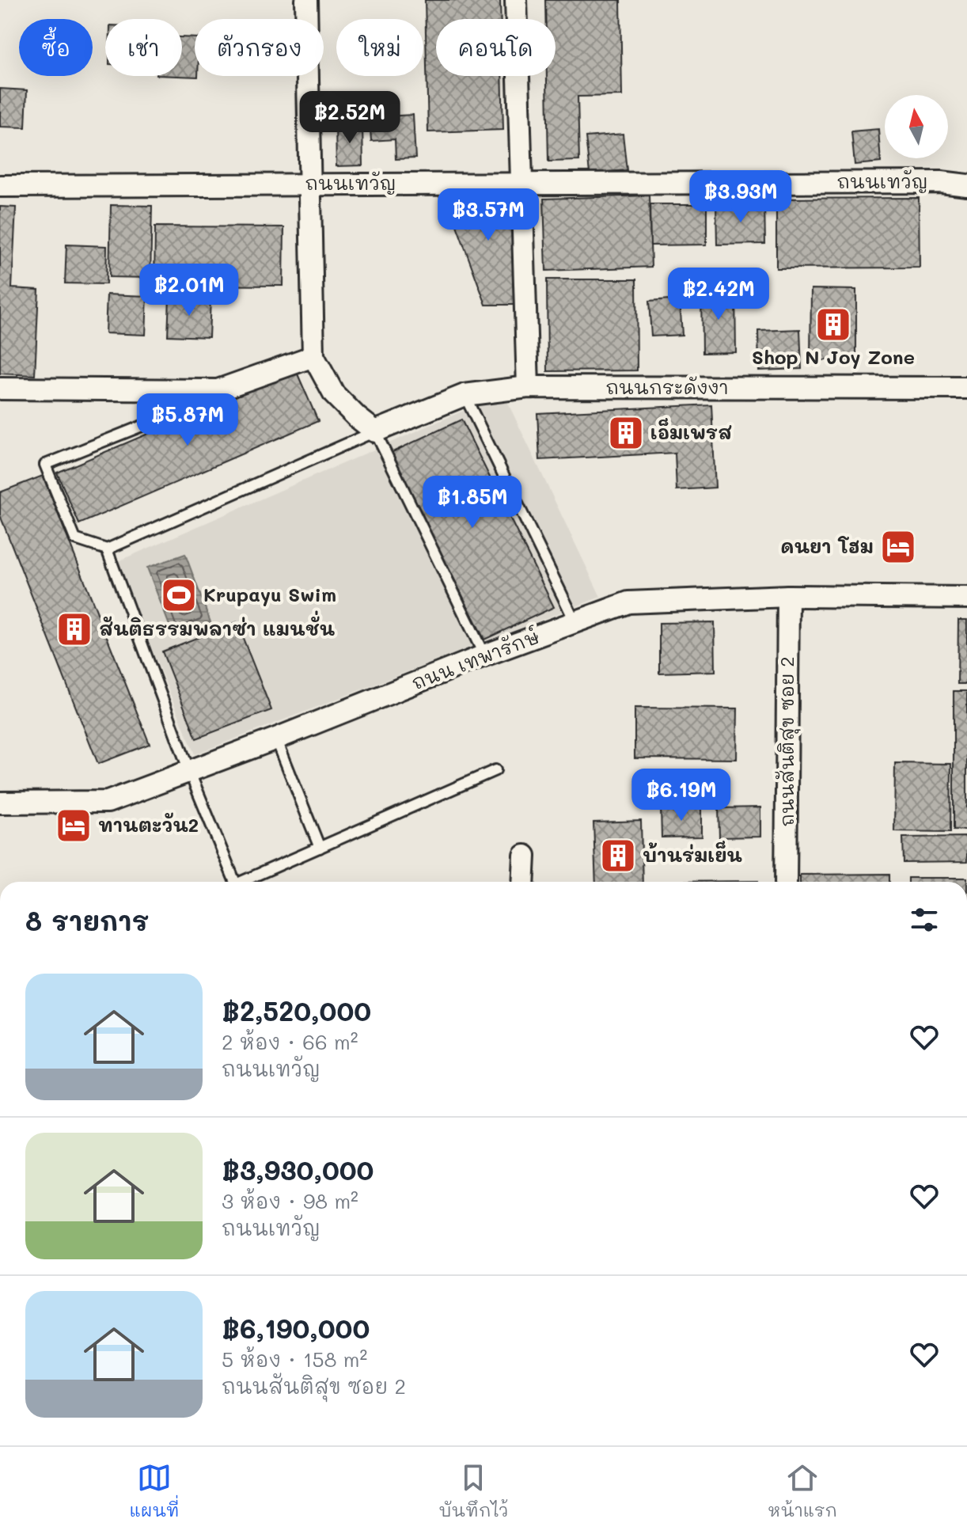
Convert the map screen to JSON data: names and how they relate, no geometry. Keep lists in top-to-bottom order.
{
  "streets": {
    "street": [
      "ถนนเทวัญ",
      "ถนนกระดังงา",
      "ถนน เทพารักษ์",
      "ถนนสันติสุข ซอย 2"
    ]
  },
  "crossings": [
    ["ถนน เทพารักษ์", "ถนนสันติสุข ซอย 2"]
  ],
  "places": {
    "building": [
      "Shop N Joy Zone",
      "เอ็มเพรส",
      "สันติธรรมพลาซ่า แมนชั่น",
      "บ้านร่มเย็น"
    ],
    "hotel": ["ดนยา โฮม", "ทานตะวัน2"],
    "sports": ["Krupayu Swim"]
  },
  "north": "top",
  "page": {
    "chip": [
      "ซื้อ",
      "เช่า",
      "ตัวกรอง",
      "ใหม่",
      "คอนโด"
    ],
    "price": [
      "฿2.52M",
      "฿3.93M",
      "฿3.57M",
      "฿2.01M",
      "฿2.42M",
      "฿5.87M",
      "฿1.85M",
      "฿6.19M"
    ],
    "heading": "8 รายการ",
    "list": [
      {
        "name": "฿2,520,000",
        "note": "2 ห้อง · 66 m² · ถนนเทวัญ"
      },
      {
        "name": "฿3,930,000",
        "note": "3 ห้อง · 98 m² · ถนนเทวัญ"
      },
      {
        "name": "฿6,190,000",
        "note": "5 ห้อง · 158 m² · ถนนสันติสุข ซอย 2"
      }
    ],
    "tabs": ["แผนที่", "บันทึกไว้", "หน้าแรก"]
  }
}
